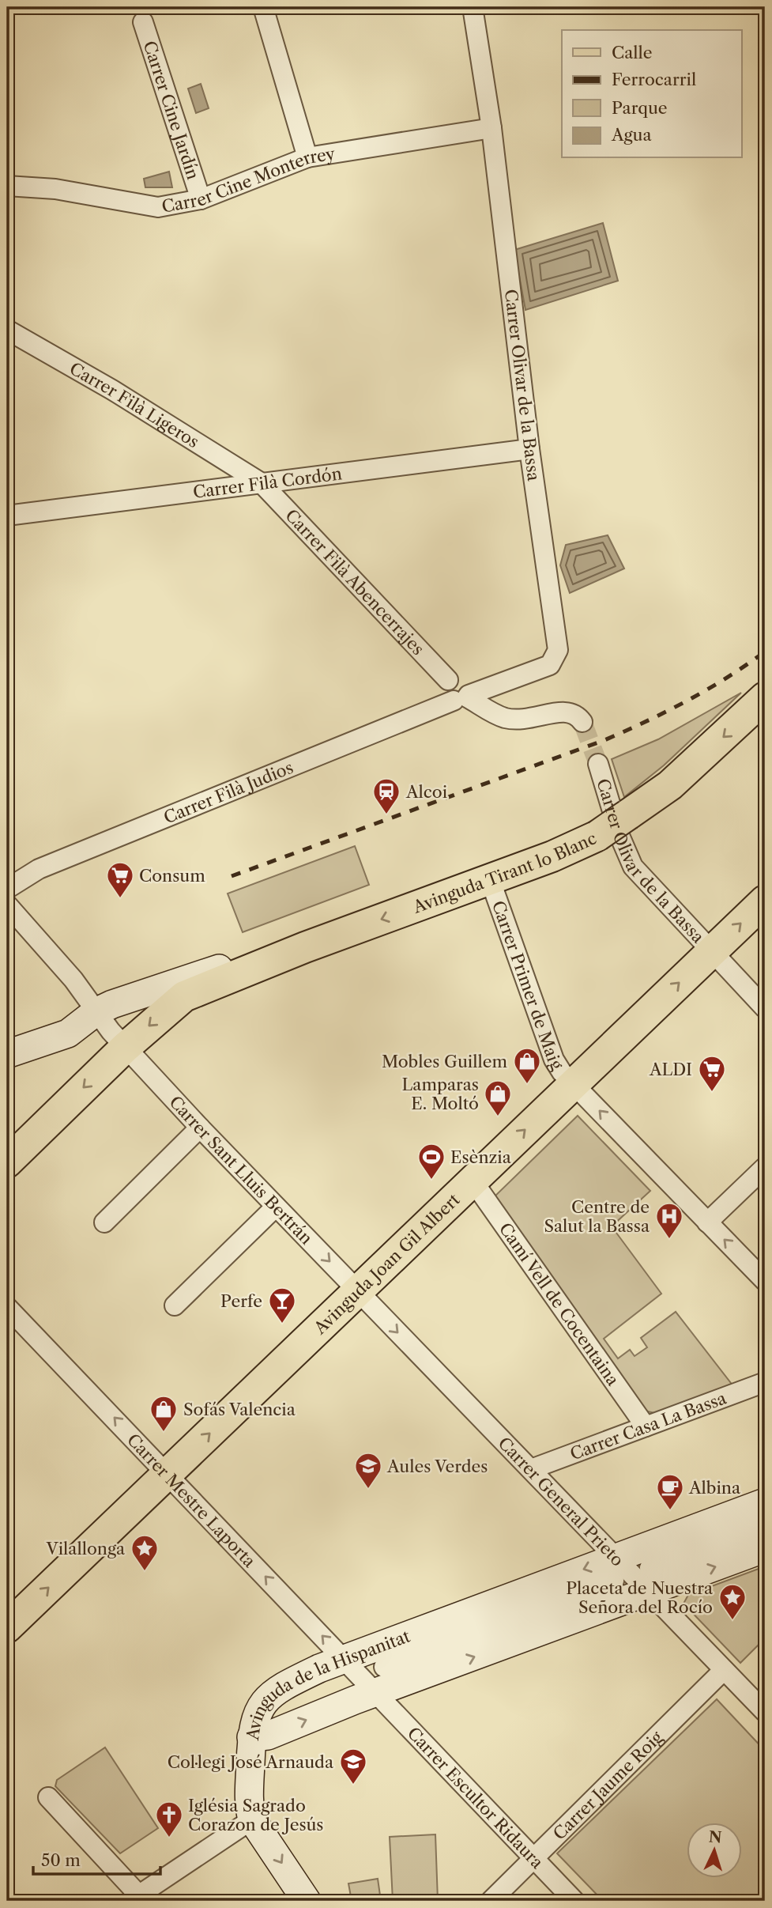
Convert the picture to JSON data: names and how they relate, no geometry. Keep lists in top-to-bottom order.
{
  "streets": {
    "main road": ["Avinguda Tirant lo Blanc", "Avinguda Joan Gil Albert"],
    "street": [
      "Carrer Cine Jardín",
      "Carrer Cine Monterrey",
      "Carrer Olivar de la Bassa",
      "Carrer Filà Ligeros",
      "Carrer Filà Cordón",
      "Carrer Filà Abencerrajes",
      "Carrer Filà Judios",
      "Carrer Primer de Maig",
      "Carrer Sant Lluis Bertrán",
      "Camí Vell de Cocentaina",
      "Carrer Casa La Bassa",
      "Carrer Mestre Laporta",
      "Carrer General Prieto",
      "Avinguda de la Hispanitat",
      "Carrer Jaume Roig",
      "Carrer Escultor Ridaura"
    ]
  },
  "crossings": [
    ["Carrer Cine Jardín", "Carrer Cine Monterrey"],
    ["Carrer Cine Monterrey", "Carrer Olivar de la Bassa"],
    ["Carrer Olivar de la Bassa", "Carrer Filà Cordón"],
    ["Carrer Olivar de la Bassa", "Carrer Filà Judios"],
    ["Carrer Olivar de la Bassa", "Avinguda Joan Gil Albert"],
    ["Carrer Filà Ligeros", "Carrer Filà Cordón"],
    ["Carrer Filà Ligeros", "Carrer Filà Abencerrajes"],
    ["Carrer Filà Cordón", "Carrer Filà Abencerrajes"],
    ["Carrer Filà Abencerrajes", "Carrer Filà Judios"],
    ["Avinguda Tirant lo Blanc", "Carrer Primer de Maig"],
    ["Avinguda Tirant lo Blanc", "Carrer Sant Lluis Bertrán"],
    ["Carrer Primer de Maig", "Avinguda Joan Gil Albert"],
    ["Carrer Sant Lluis Bertrán", "Avinguda Joan Gil Albert"],
    ["Carrer Sant Lluis Bertrán", "Carrer General Prieto"],
    ["Avinguda Joan Gil Albert", "Camí Vell de Cocentaina"],
    ["Avinguda Joan Gil Albert", "Carrer Mestre Laporta"],
    ["Avinguda Joan Gil Albert", "Carrer General Prieto"],
    ["Camí Vell de Cocentaina", "Carrer Casa La Bassa"],
    ["Carrer Casa La Bassa", "Carrer General Prieto"],
    ["Carrer Mestre Laporta", "Avinguda de la Hispanitat"],
    ["Carrer Mestre Laporta", "Carrer Escultor Ridaura"],
    ["Carrer General Prieto", "Avinguda de la Hispanitat"],
    ["Carrer General Prieto", "Carrer Jaume Roig"],
    ["Avinguda de la Hispanitat", "Carrer Escultor Ridaura"],
    ["Carrer Jaume Roig", "Carrer Escultor Ridaura"]
  ],
  "one_way": [
    "Avinguda Tirant lo Blanc",
    "Carrer Primer de Maig",
    "Avinguda Joan Gil Albert",
    "Carrer Mestre Laporta",
    "Carrer General Prieto"
  ],
  "places": {
    "station": ["Alcoi"],
    "supermarket": ["Consum", "ALDI"],
    "shop": ["Mobles Guillem", "Lamparas E. Moltó", "Sofás Valencia"],
    "sports": ["Esènzia"],
    "hospital": ["Centre de Salut la Bassa"],
    "bar": ["Perfe"],
    "school or university": ["Aules Verdes", "Col·legi José Arnauda"],
    "cafe": ["Albina"],
    "place": ["Vilallonga", "Placeta de Nuestra Señora del Rocío"],
    "church": ["Iglésia Sagrado Corazon de Jesús"]
  },
  "legend": [
    "Calle",
    "Ferrocarril",
    "Parque",
    "Agua"
  ],
  "scale_bar": "50 m",
  "north": "top"
}
